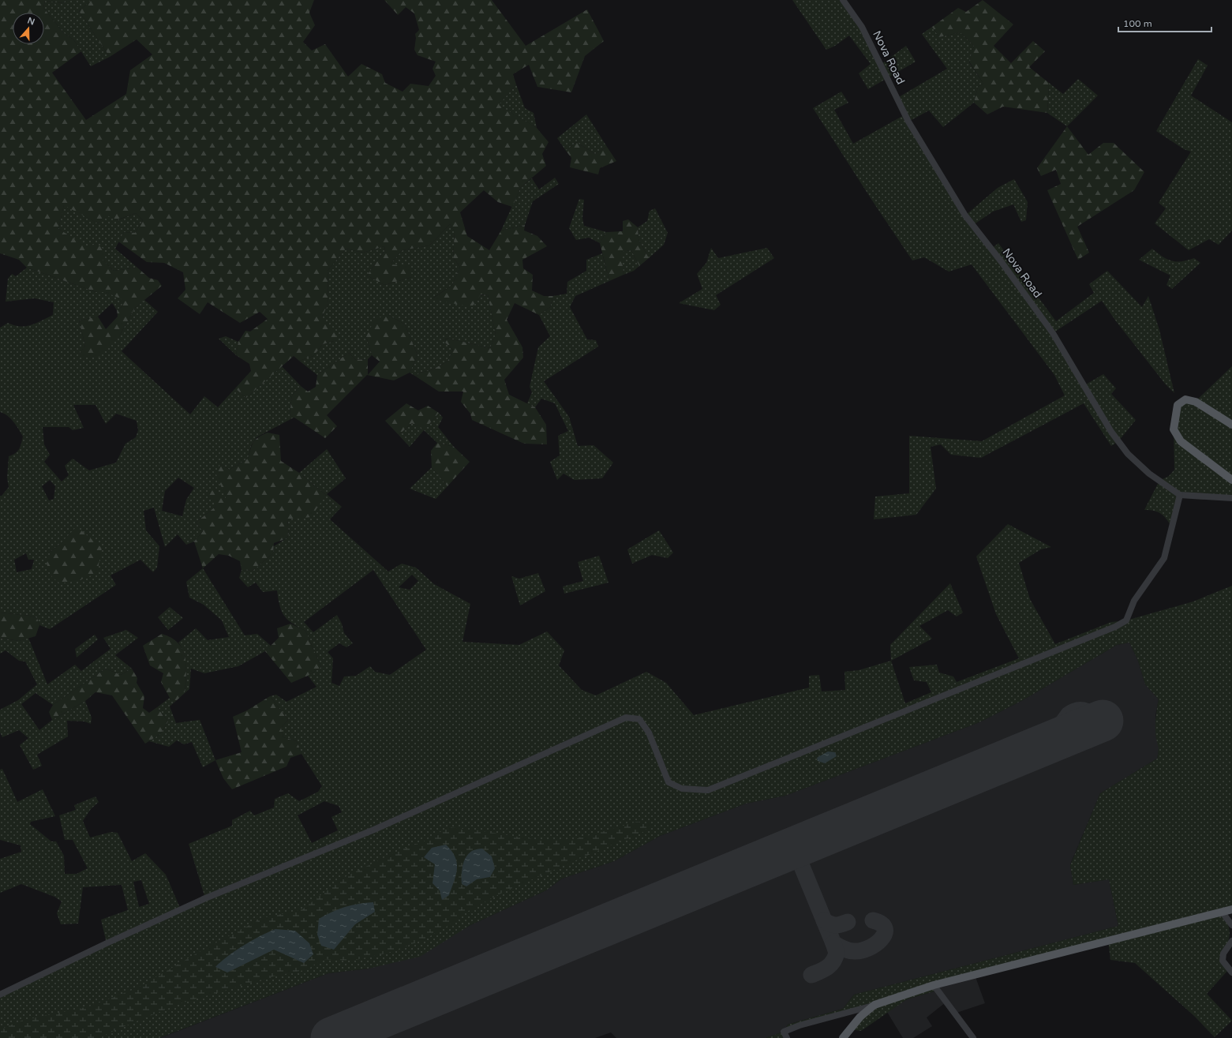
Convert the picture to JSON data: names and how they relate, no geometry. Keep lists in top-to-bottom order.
{
  "streets": {
    "street": ["Nova Road"]
  },
  "scale_bar": "100 m",
  "north": "top"
}
